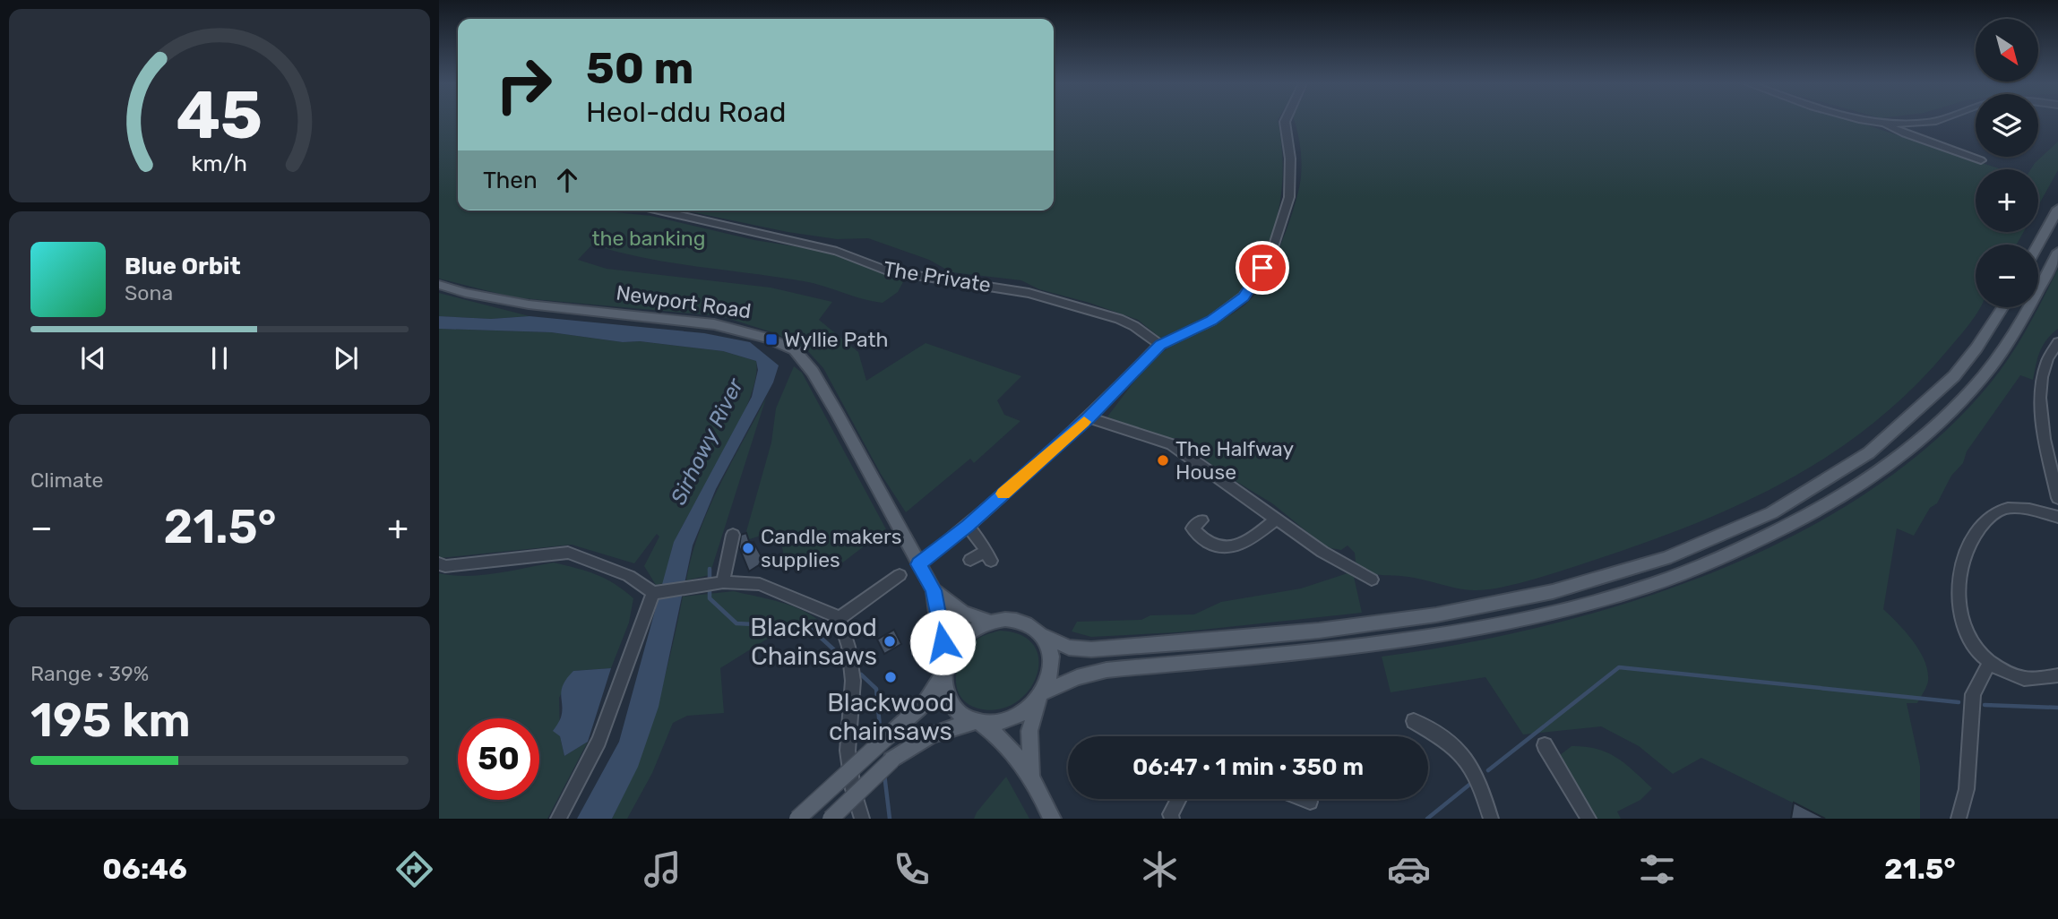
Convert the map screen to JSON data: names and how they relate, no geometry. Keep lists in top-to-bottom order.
{
  "streets": {
    "main road": ["Newport Road"],
    "street": ["The Private"]
  },
  "water": ["Sirhowy River"],
  "parks": ["the banking"],
  "places": {
    "transit": ["Wyllie Path"],
    "other": [
      "The Halfway House",
      "Candle makers supplies",
      "Blackwood Chainsaws",
      "Blackwood chainsaws"
    ]
  },
  "north": "bottom right",
  "page": {
    "map_buttons": ["+", "−"],
    "turn": ["50 m", "Heol-ddu Road"],
    "then": "Then",
    "song": ["Blue Orbit", "Sona"],
    "tile": [
      "Climate",
      ["Range · 39%", "195 km"]
    ],
    "heat": ["−", "21.5°", "+"],
    "limit": "50",
    "trip": "06:47 · 1 min · 350 m",
    "tabs": ["06:46", "21.5°"],
    "gauge": ["45", "km/h"]
  }
}
